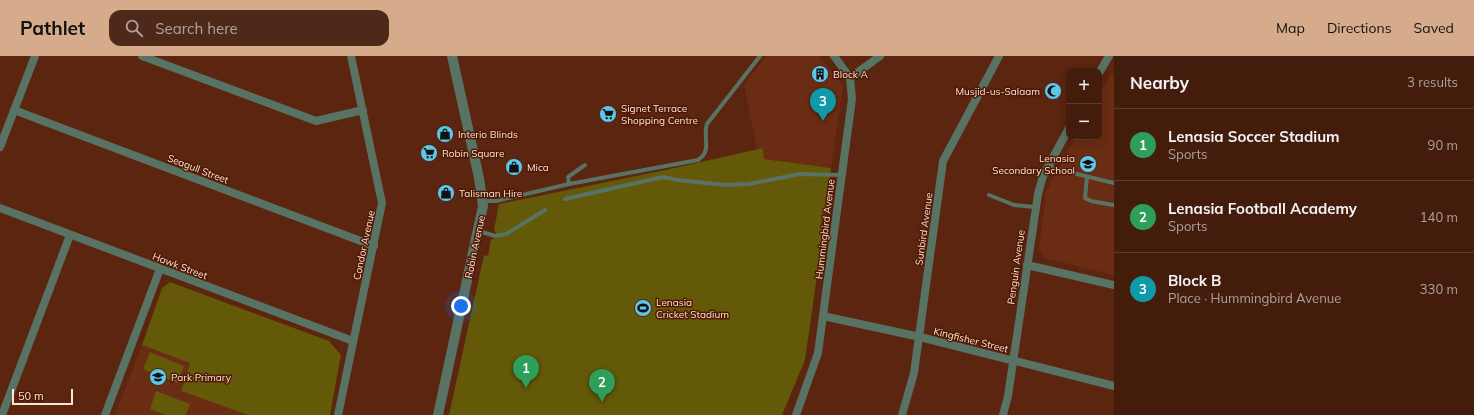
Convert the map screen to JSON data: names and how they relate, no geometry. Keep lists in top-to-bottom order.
{
  "streets": {
    "street": [
      "Seagull Street",
      "Hummingbird Avenue",
      "Sunbird Avenue",
      "Condor Avenue",
      "Robin Avenue",
      "Hawk Street",
      "Penguin Avenue",
      "Kingfisher Street"
    ]
  },
  "crossings": [
    ["Seagull Street", "Condor Avenue"],
    ["Hummingbird Avenue", "Kingfisher Street"],
    ["Sunbird Avenue", "Kingfisher Street"],
    ["Condor Avenue", "Hawk Street"],
    ["Penguin Avenue", "Kingfisher Street"]
  ],
  "places": {
    "building": ["Block A"],
    "mosque": ["Musjid-us-Salaam"],
    "supermarket": ["Signet Terrace Shopping Centre", "Robin Square"],
    "shop": ["Interio Blinds", "Mica", "Talisman Hire"],
    "school or university": ["Lenasia Secondary School", "Park Primary"],
    "sports": ["Lenasia Cricket Stadium"]
  },
  "scale_bar": "50 m",
  "page": {
    "header": "Pathlet",
    "search": "Search here",
    "nav": ["Map", "Directions", "Saved"],
    "heading": ["Nearby", "3 results"],
    "map_buttons": ["+", "−"],
    "pins": ["3", "1", "2"],
    "list": [
      {
        "mark": "1",
        "name": "Lenasia Soccer Stadium",
        "note": "Sports",
        "value": "90 m"
      },
      {
        "mark": "2",
        "name": "Lenasia Football Academy",
        "note": "Sports",
        "value": "140 m"
      },
      {
        "mark": "3",
        "name": "Block B",
        "note": "Place · Hummingbird Avenue",
        "value": "330 m"
      }
    ],
    "scale": "50 m"
  }
}
